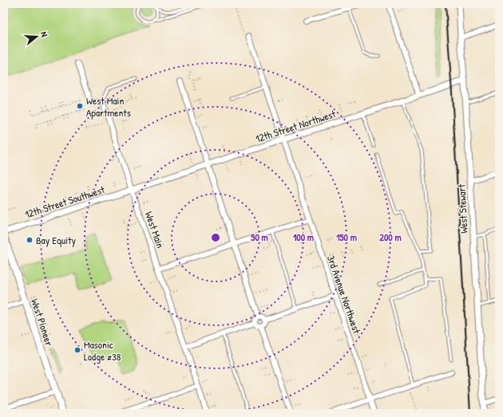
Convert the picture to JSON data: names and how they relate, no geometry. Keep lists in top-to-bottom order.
{
  "streets": {
    "main road": ["West Pioneer"],
    "street": [
      "12th Street Northwest",
      "12th Street Southwest",
      "West Stewart",
      "West Main",
      "3rd Avenue Northwest"
    ]
  },
  "crossings": [
    ["12th Street Northwest", "12th Street Southwest"],
    ["12th Street Northwest", "West Stewart"],
    ["12th Street Northwest", "West Main"],
    ["12th Street Northwest", "3rd Avenue Northwest"],
    ["12th Street Southwest", "West Main"]
  ],
  "places": ["West Main Apartments", "Bay Equity", "Masonic Lodge #38"],
  "north": "right",
  "rings": [
    "50 m",
    "100 m",
    "150 m",
    "200 m"
  ]
}
